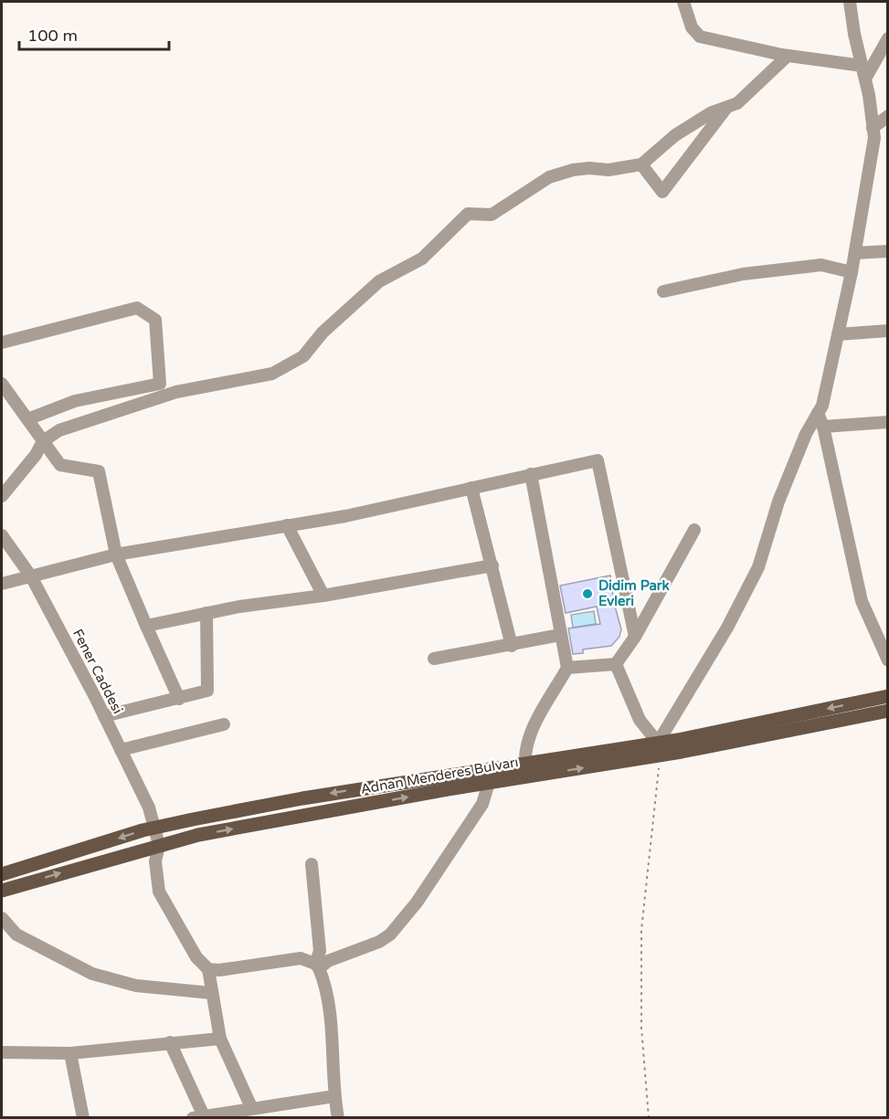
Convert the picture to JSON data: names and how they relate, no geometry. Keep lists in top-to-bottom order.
{
  "streets": {
    "main road": ["Adnan Menderes Bulvarı"],
    "street": ["Fener Caddesi"]
  },
  "crossings": [
    ["Fener Caddesi", "Adnan Menderes Bulvarı"]
  ],
  "places": ["Didim Park Evleri"],
  "scale_bar": "100 m"
}
